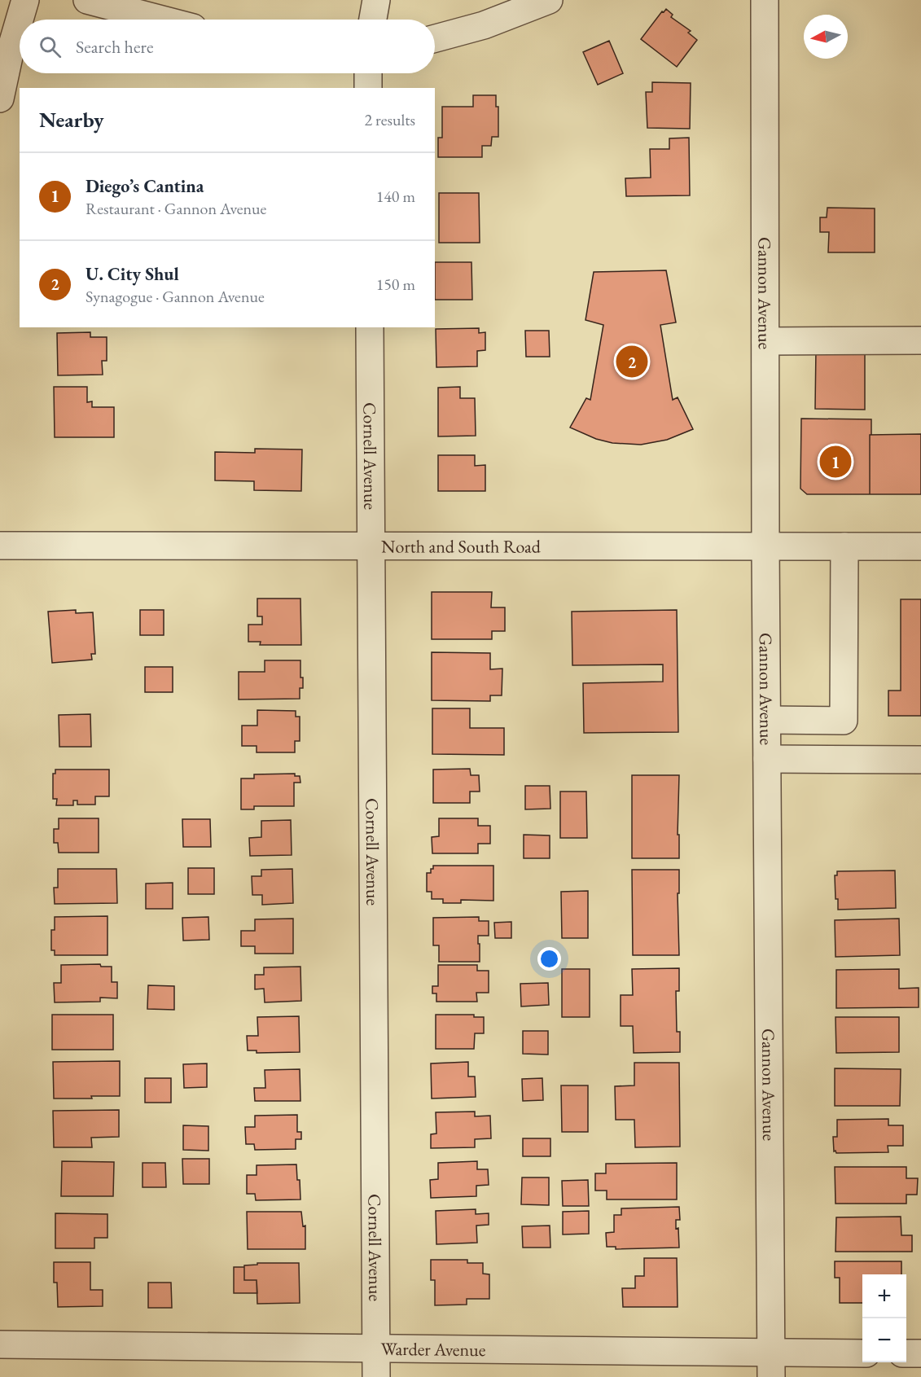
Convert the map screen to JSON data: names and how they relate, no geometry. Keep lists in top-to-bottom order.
{
  "streets": {
    "street": [
      "Gannon Avenue",
      "Cornell Avenue",
      "North and South Road",
      "Warder Avenue"
    ]
  },
  "crossings": [
    ["Gannon Avenue", "North and South Road"],
    ["Gannon Avenue", "Warder Avenue"],
    ["Cornell Avenue", "North and South Road"],
    ["Cornell Avenue", "Warder Avenue"]
  ],
  "north": "left",
  "page": {
    "search": "Search here",
    "heading": ["Nearby", "2 results"],
    "list": [
      {
        "mark": "1",
        "name": "Diego’s Cantina",
        "note": "Restaurant · Gannon Avenue",
        "value": "140 m"
      },
      {
        "mark": "2",
        "name": "U. City Shul",
        "note": "Synagogue · Gannon Avenue",
        "value": "150 m"
      }
    ],
    "pins": ["2", "1"],
    "map_buttons": ["+", "−"]
  }
}
